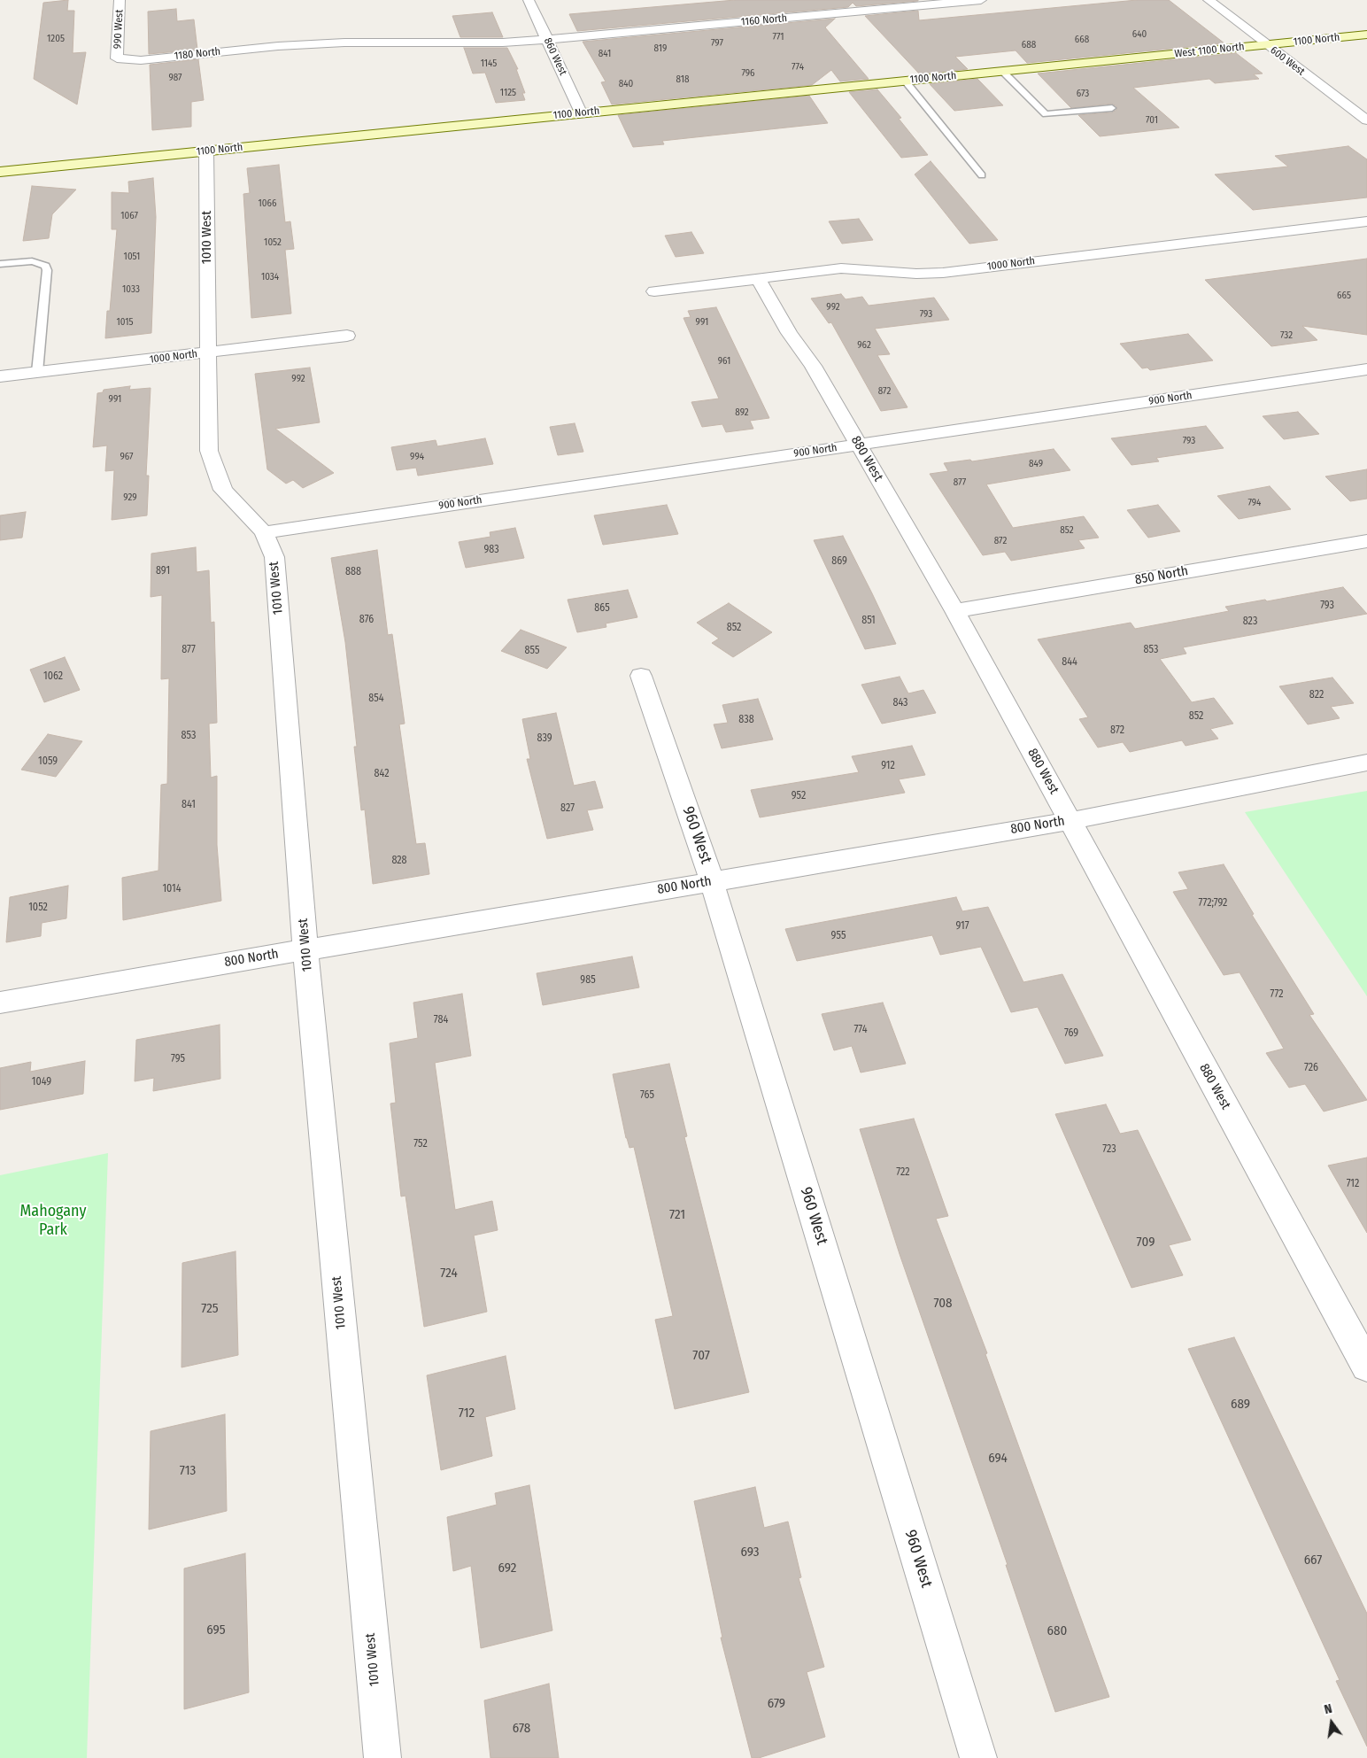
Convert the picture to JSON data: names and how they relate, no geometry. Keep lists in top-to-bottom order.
{
  "streets": {
    "main road": ["1100 North", "West 1100 North"],
    "street": [
      "1160 North",
      "990 West",
      "1180 North",
      "860 West",
      "600 West",
      "1010 West",
      "1000 North",
      "900 North",
      "880 West",
      "850 North",
      "800 North",
      "960 West"
    ]
  },
  "crossings": [
    ["1160 North", "1180 North"],
    ["1160 North", "860 West"],
    ["990 West", "1180 North"],
    ["1100 North", "West 1100 North"],
    ["1100 North", "860 West"],
    ["1100 North", "600 West"],
    ["1100 North", "1010 West"],
    ["West 1100 North", "600 West"],
    ["1010 West", "1000 North"],
    ["1010 West", "900 North"],
    ["1010 West", "800 North"],
    ["1000 North", "880 West"],
    ["900 North", "880 West"],
    ["880 West", "850 North"],
    ["880 West", "800 North"],
    ["800 North", "960 West"]
  ],
  "parks": ["Mahogany Park"],
  "house_numbers": [
    "640",
    "771",
    "1205",
    "668",
    "797",
    "688",
    "819",
    "841",
    "1145",
    "774",
    "796",
    "987",
    "818",
    "840",
    "1125",
    "673",
    "701",
    "1066",
    "1067",
    "1052",
    "1051",
    "1034",
    "1033",
    "665",
    "992",
    "793",
    "1015",
    "991",
    "732",
    "962",
    "961",
    "992",
    "872",
    "991",
    "892",
    "793",
    "967",
    "994",
    "849",
    "877",
    "929",
    "794",
    "852",
    "872",
    "983",
    "869",
    "891",
    "888",
    "793",
    "865",
    "876",
    "851",
    "823",
    "852",
    "877",
    "853",
    "855",
    "844",
    "1062",
    "822",
    "854",
    "843",
    "852",
    "838",
    "872",
    "853",
    "839",
    "1059",
    "912",
    "842",
    "952",
    "841",
    "827",
    "828",
    "1014",
    "772;792",
    "1052",
    "917",
    "955",
    "985",
    "772",
    "784",
    "774",
    "769",
    "795",
    "726",
    "1049",
    "765",
    "752",
    "723",
    "722",
    "712",
    "721",
    "709",
    "724",
    "708",
    "725",
    "707",
    "689",
    "712",
    "694",
    "713",
    "693",
    "667",
    "692",
    "695",
    "680",
    "679",
    "678"
  ],
  "north": "top"
}
